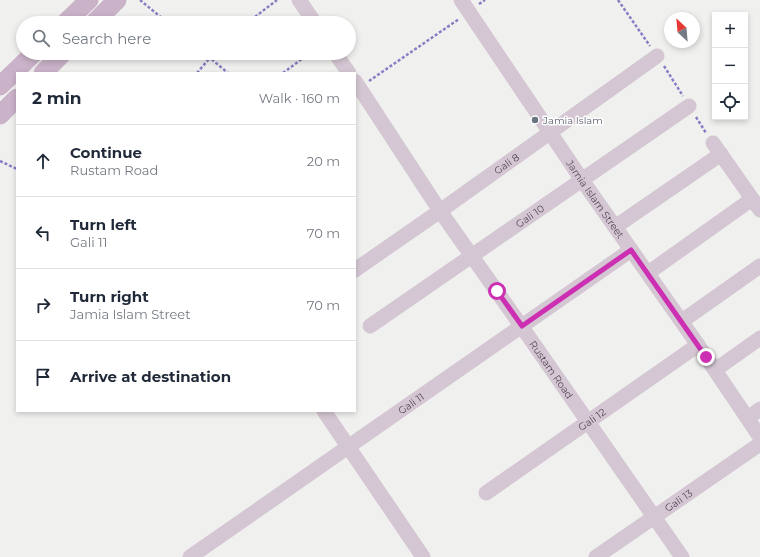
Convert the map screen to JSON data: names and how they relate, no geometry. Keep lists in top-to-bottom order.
{
  "streets": {
    "street": [
      "Gali 8",
      "Jamia Islam Street",
      "Gali 10",
      "Rustam Road",
      "Gali 11",
      "Gali 12",
      "Gali 13"
    ]
  },
  "crossings": [
    ["Gali 8", "Jamia Islam Street"],
    ["Gali 8", "Rustam Road"],
    ["Jamia Islam Street", "Gali 10"],
    ["Jamia Islam Street", "Gali 11"],
    ["Jamia Islam Street", "Gali 12"],
    ["Gali 10", "Rustam Road"],
    ["Rustam Road", "Gali 11"],
    ["Rustam Road", "Gali 12"],
    ["Rustam Road", "Gali 13"]
  ],
  "places": ["Jamia Islam"],
  "north": "top left",
  "page": {
    "map_buttons": ["+", "−"],
    "search": "Search here",
    "heading": ["2 min", "Walk · 160 m"],
    "list": [
      ["Continue", "Rustam Road", "20 m"],
      ["Turn left", "Gali 11", "70 m"],
      ["Turn right", "Jamia Islam Street", "70 m"],
      "Arrive at destination"
    ]
  }
}
